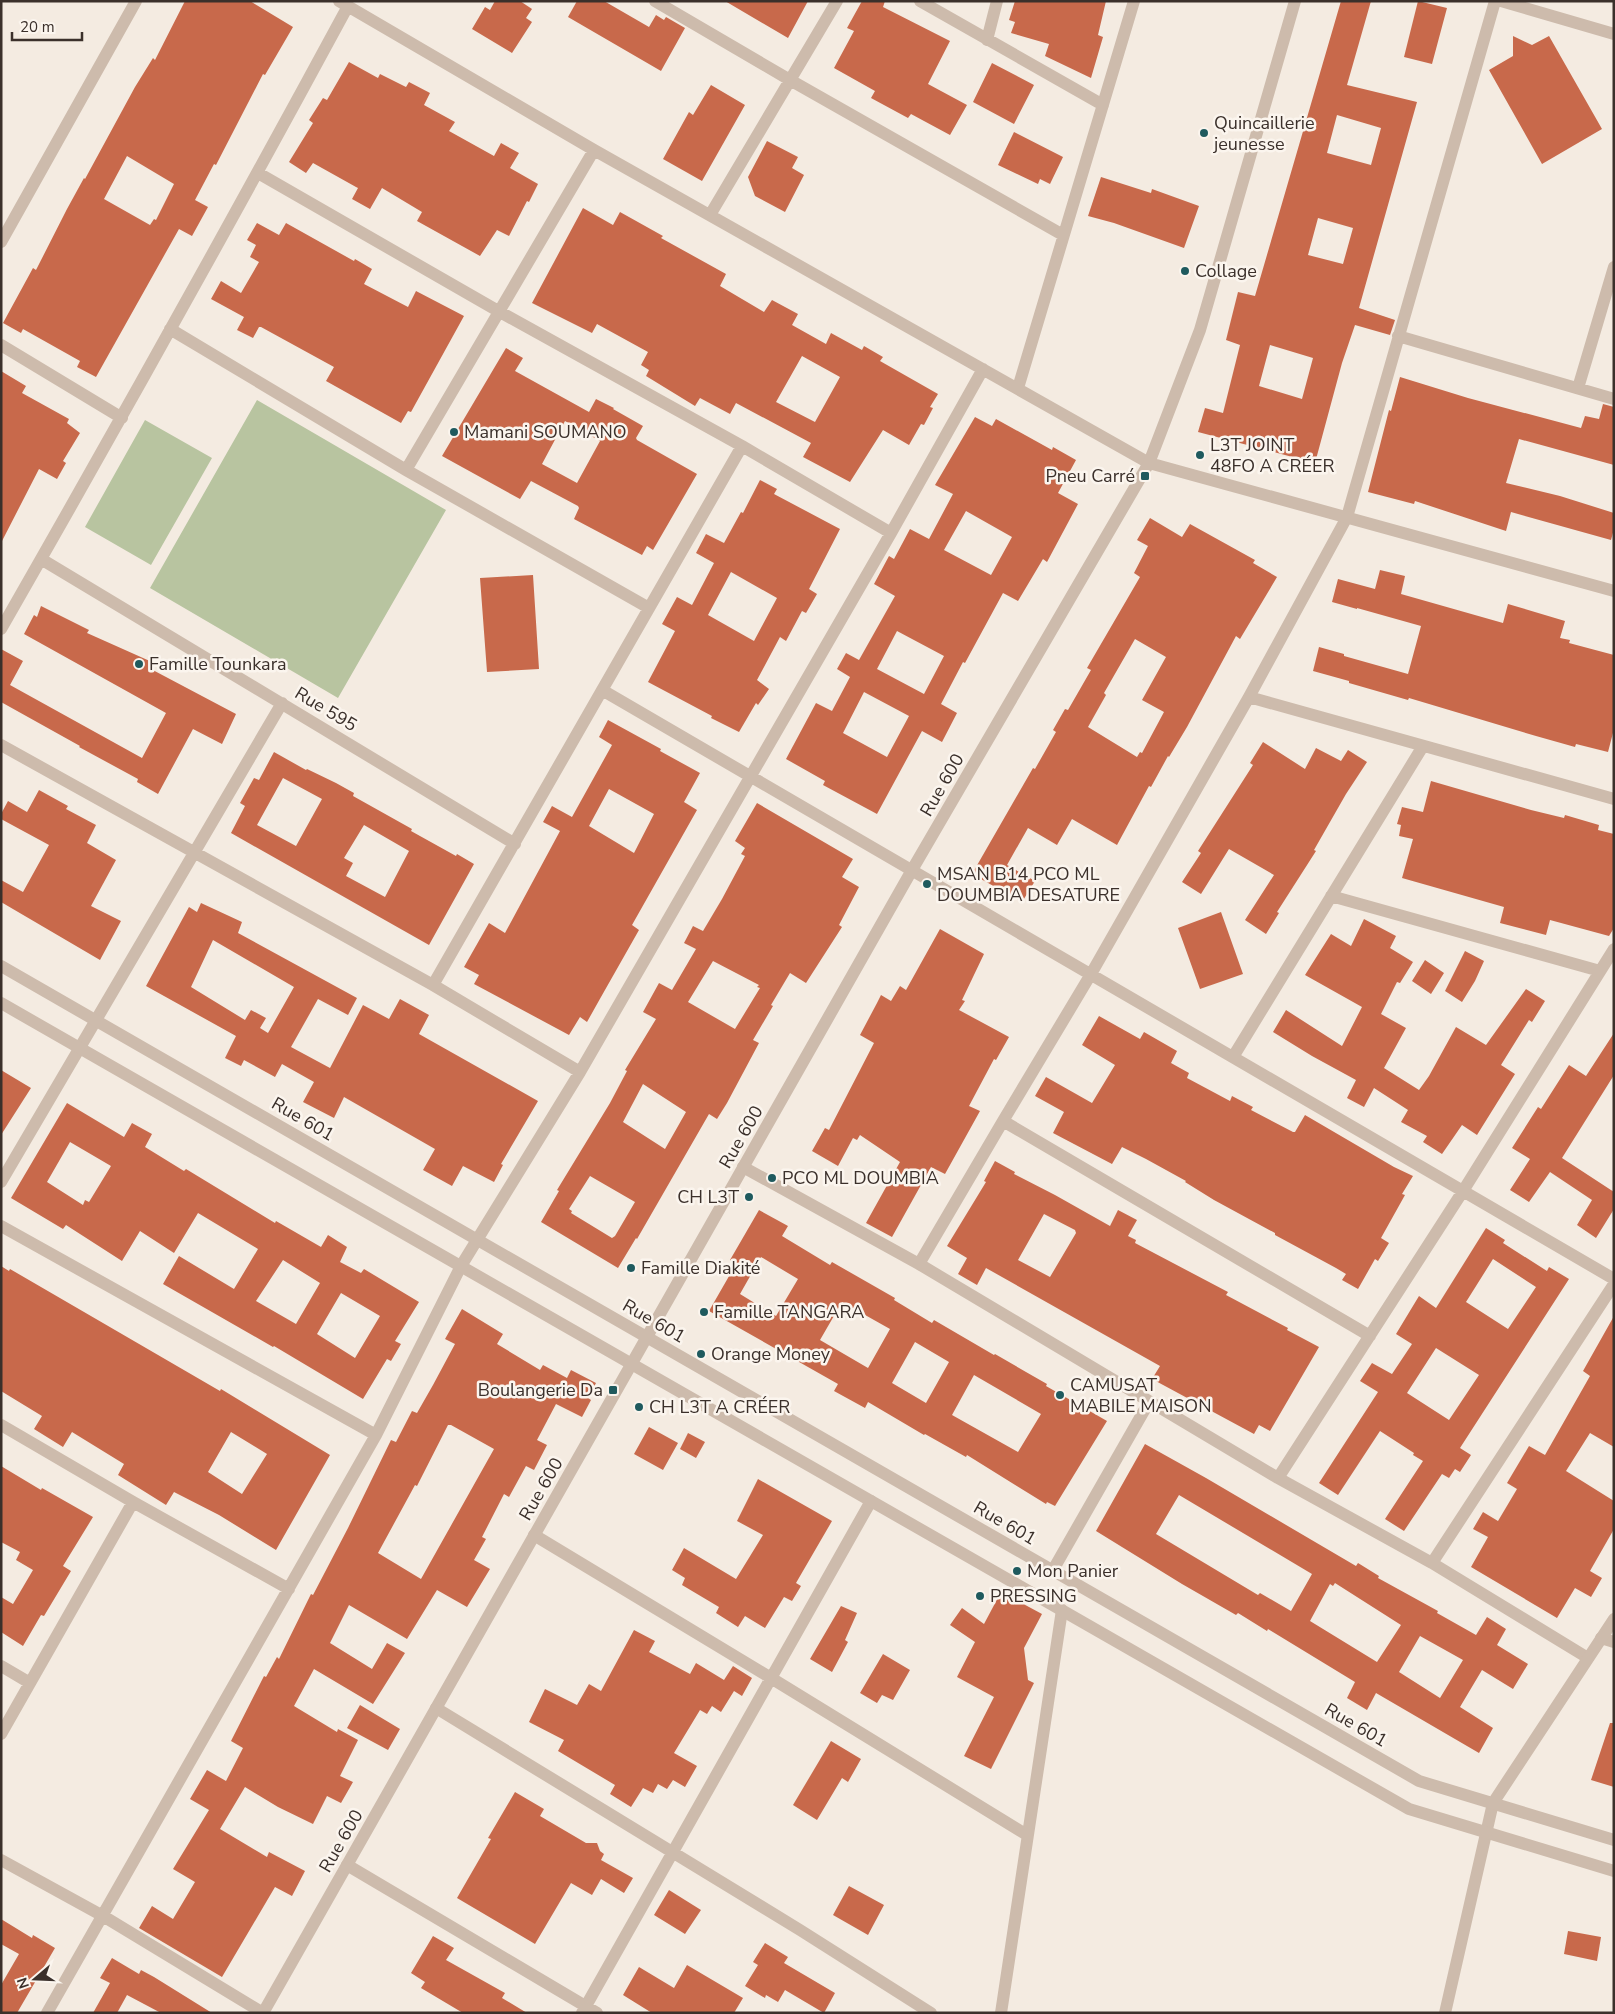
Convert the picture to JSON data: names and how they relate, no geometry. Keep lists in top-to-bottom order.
{
  "streets": {
    "street": ["Rue 595", "Rue 600", "Rue 601"]
  },
  "crossings": [
    ["Rue 600", "Rue 601"]
  ],
  "places": {
    "other": [
      "Quincaillerie jeunesse",
      "Collage",
      "Mamani SOUMANO",
      "L3T JOINT 48FO A CRÉER",
      "Famille Tounkara",
      "MSAN B14 PCO ML DOUMBIA DESATURE",
      "PCO ML DOUMBIA",
      "CH L3T",
      "Famille Diakité",
      "Famille TANGARA",
      "Orange Money",
      "CAMUSAT MABILE MAISON",
      "CH L3T A CRÉER",
      "Mon Panier",
      "PRESSING"
    ],
    "transit": ["Pneu Carré", "Boulangerie Da"]
  },
  "scale_bar": "20 m",
  "north": "left"
}
